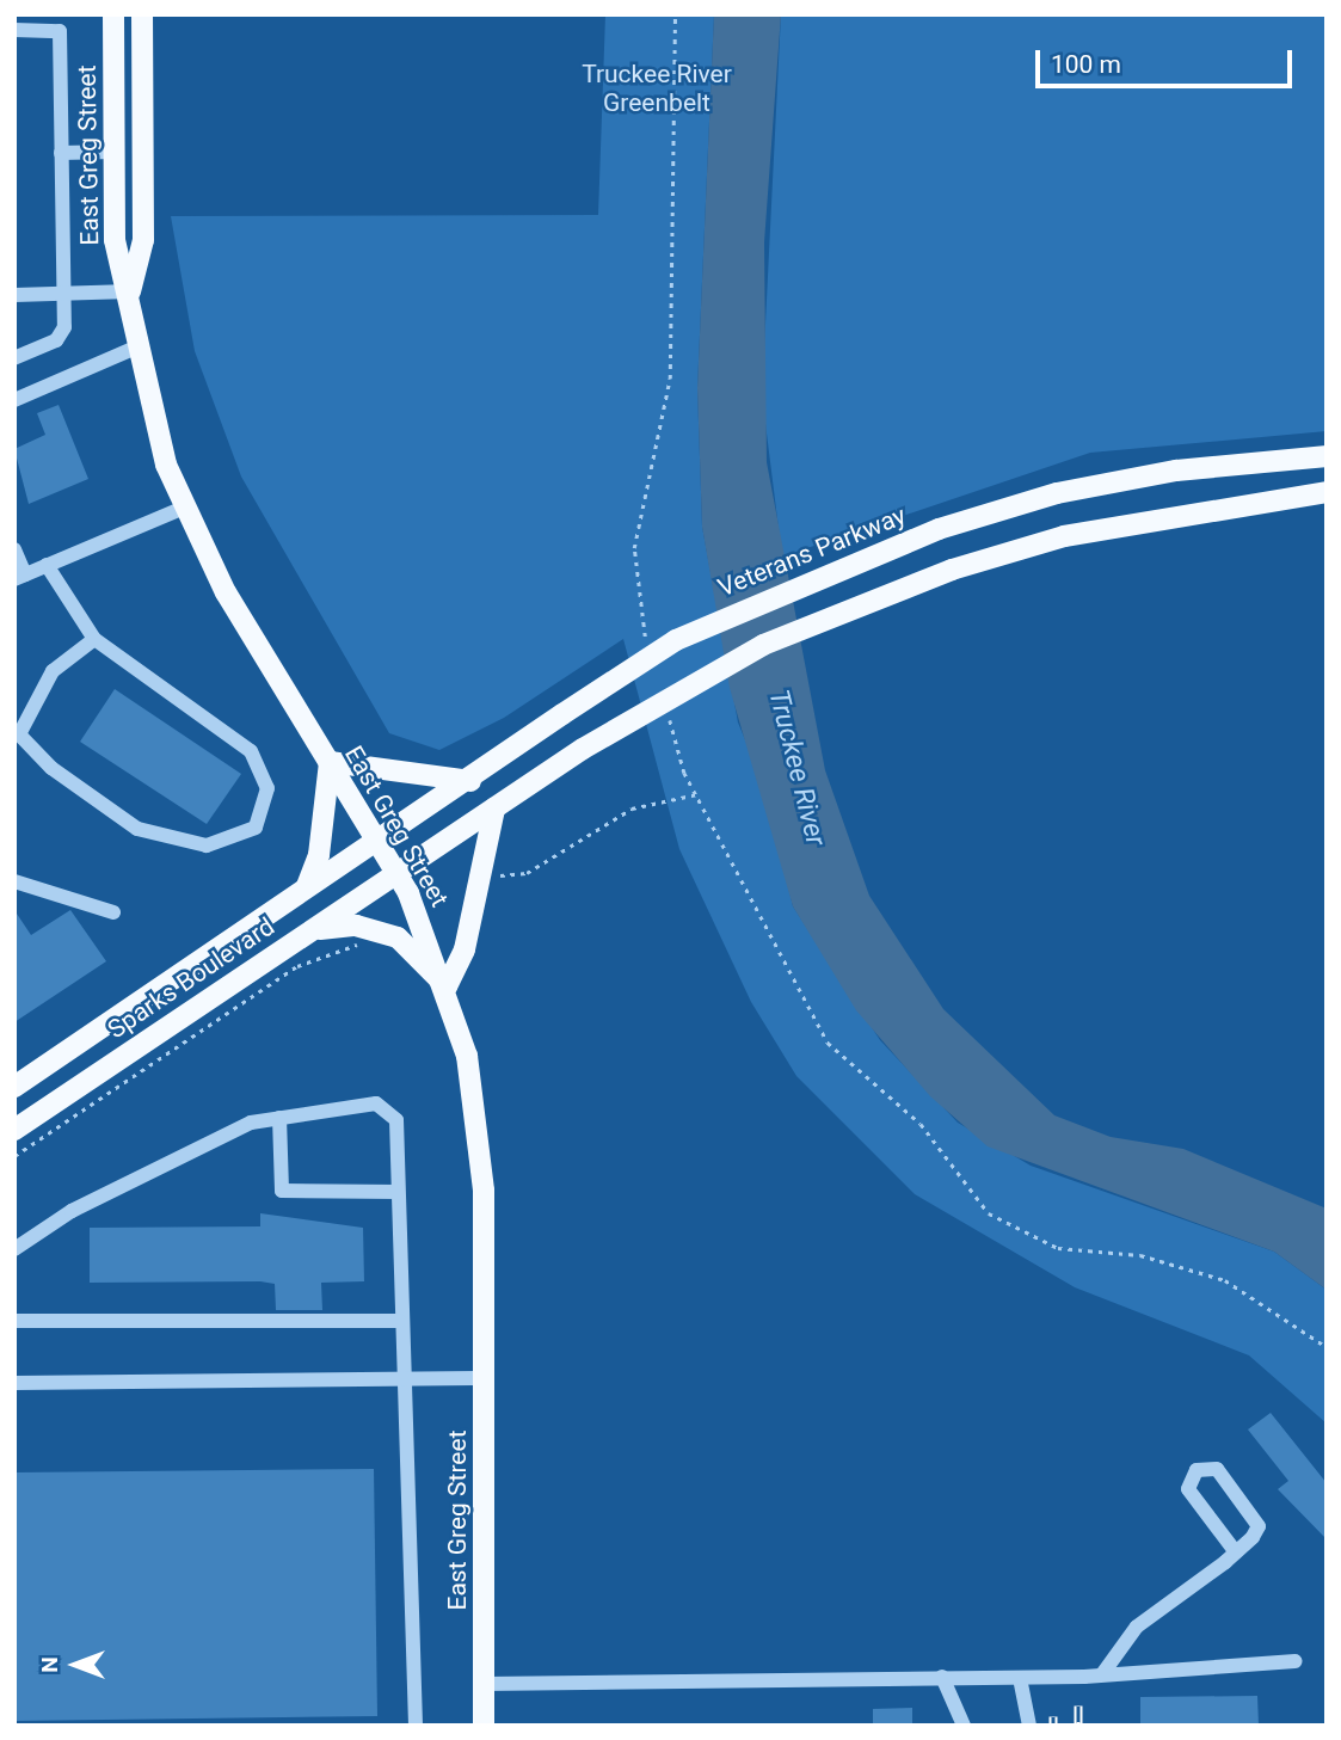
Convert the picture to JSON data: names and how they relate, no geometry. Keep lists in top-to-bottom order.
{
  "streets": {
    "main road": ["East Greg Street", "Veterans Parkway", "Sparks Boulevard"]
  },
  "crossings": [
    ["East Greg Street", "Veterans Parkway"],
    ["East Greg Street", "Sparks Boulevard"],
    ["Veterans Parkway", "Sparks Boulevard"]
  ],
  "water": ["Truckee River"],
  "parks": ["Truckee River Greenbelt"],
  "scale_bar": "100 m",
  "north": "left"
}
